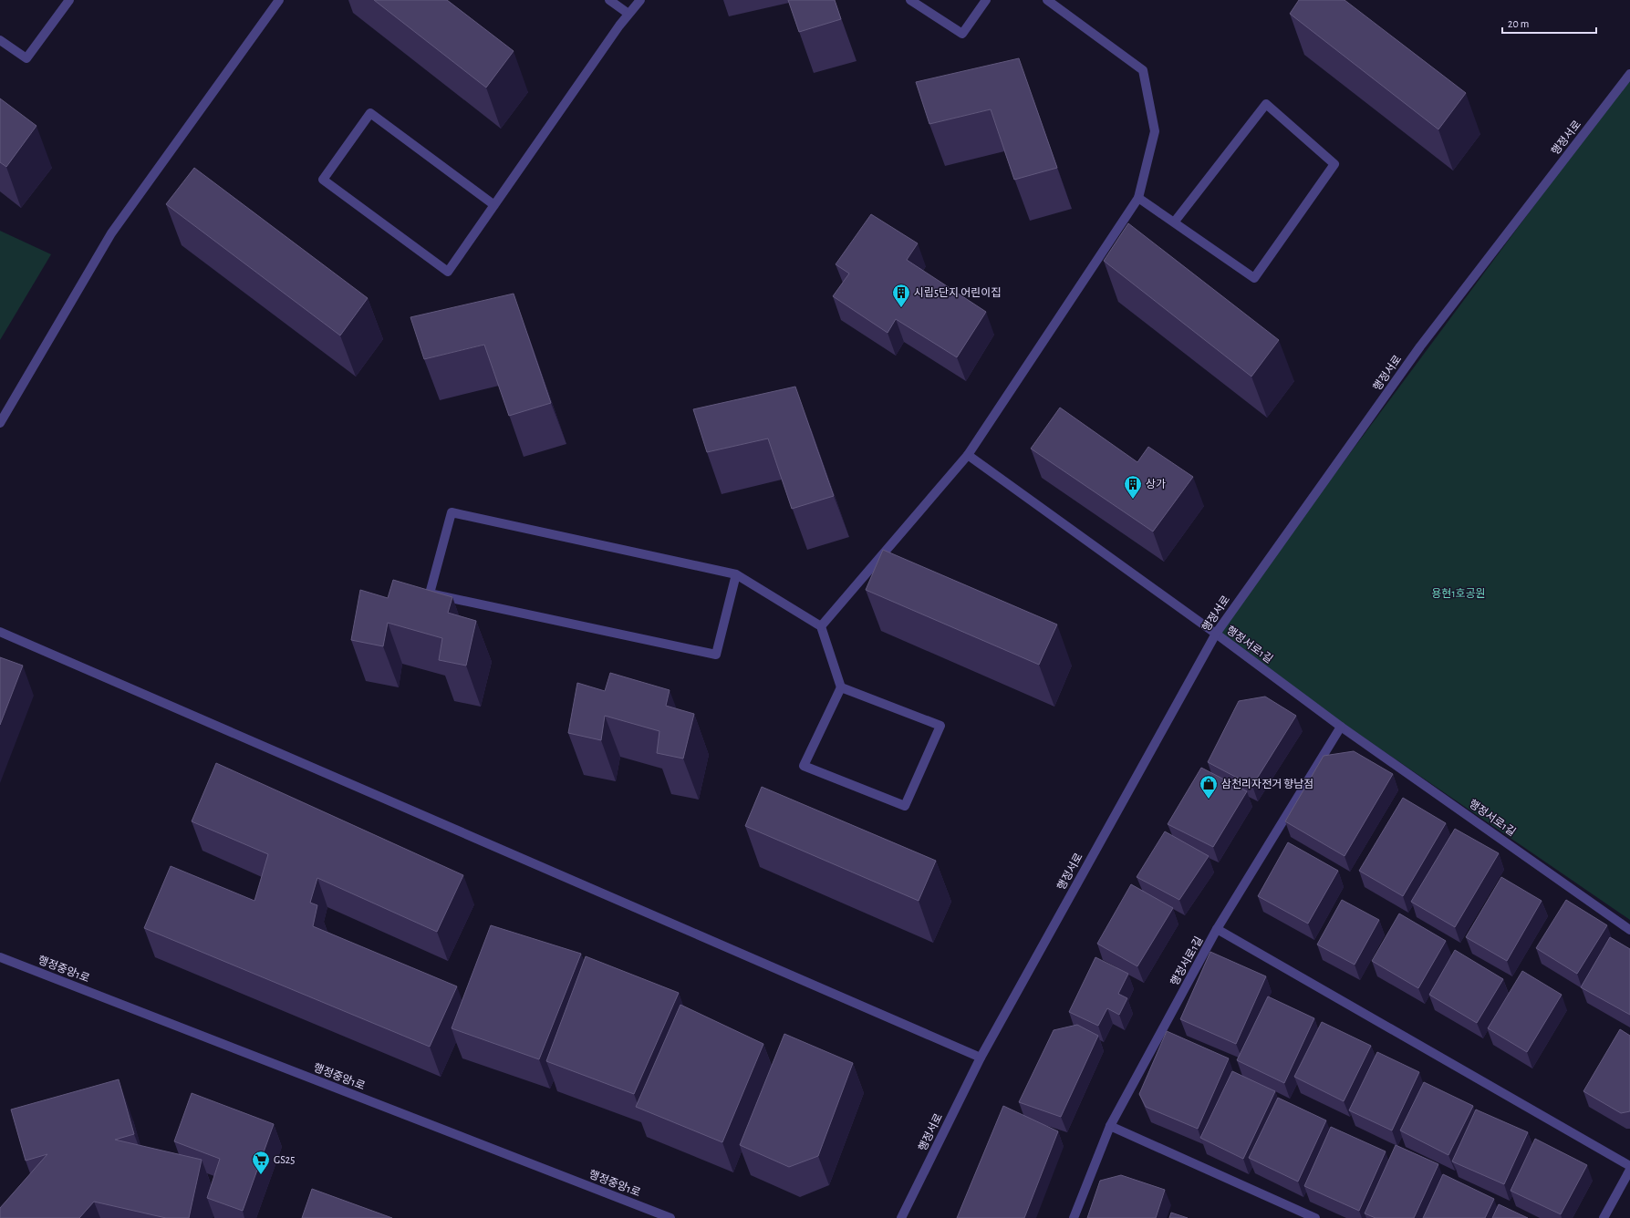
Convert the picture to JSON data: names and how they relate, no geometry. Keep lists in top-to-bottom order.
{
  "streets": {
    "street": ["행정서로", "행정서로1길", "행정중앙1로"]
  },
  "crossings": [
    ["행정서로", "행정서로1길"]
  ],
  "parks": ["용현1호공원"],
  "places": {
    "building": ["시립5단지 어린이집", "상가"],
    "shop": ["삼천리자전거 향남점"],
    "supermarket": ["GS25"]
  },
  "scale_bar": "20 m"
}
